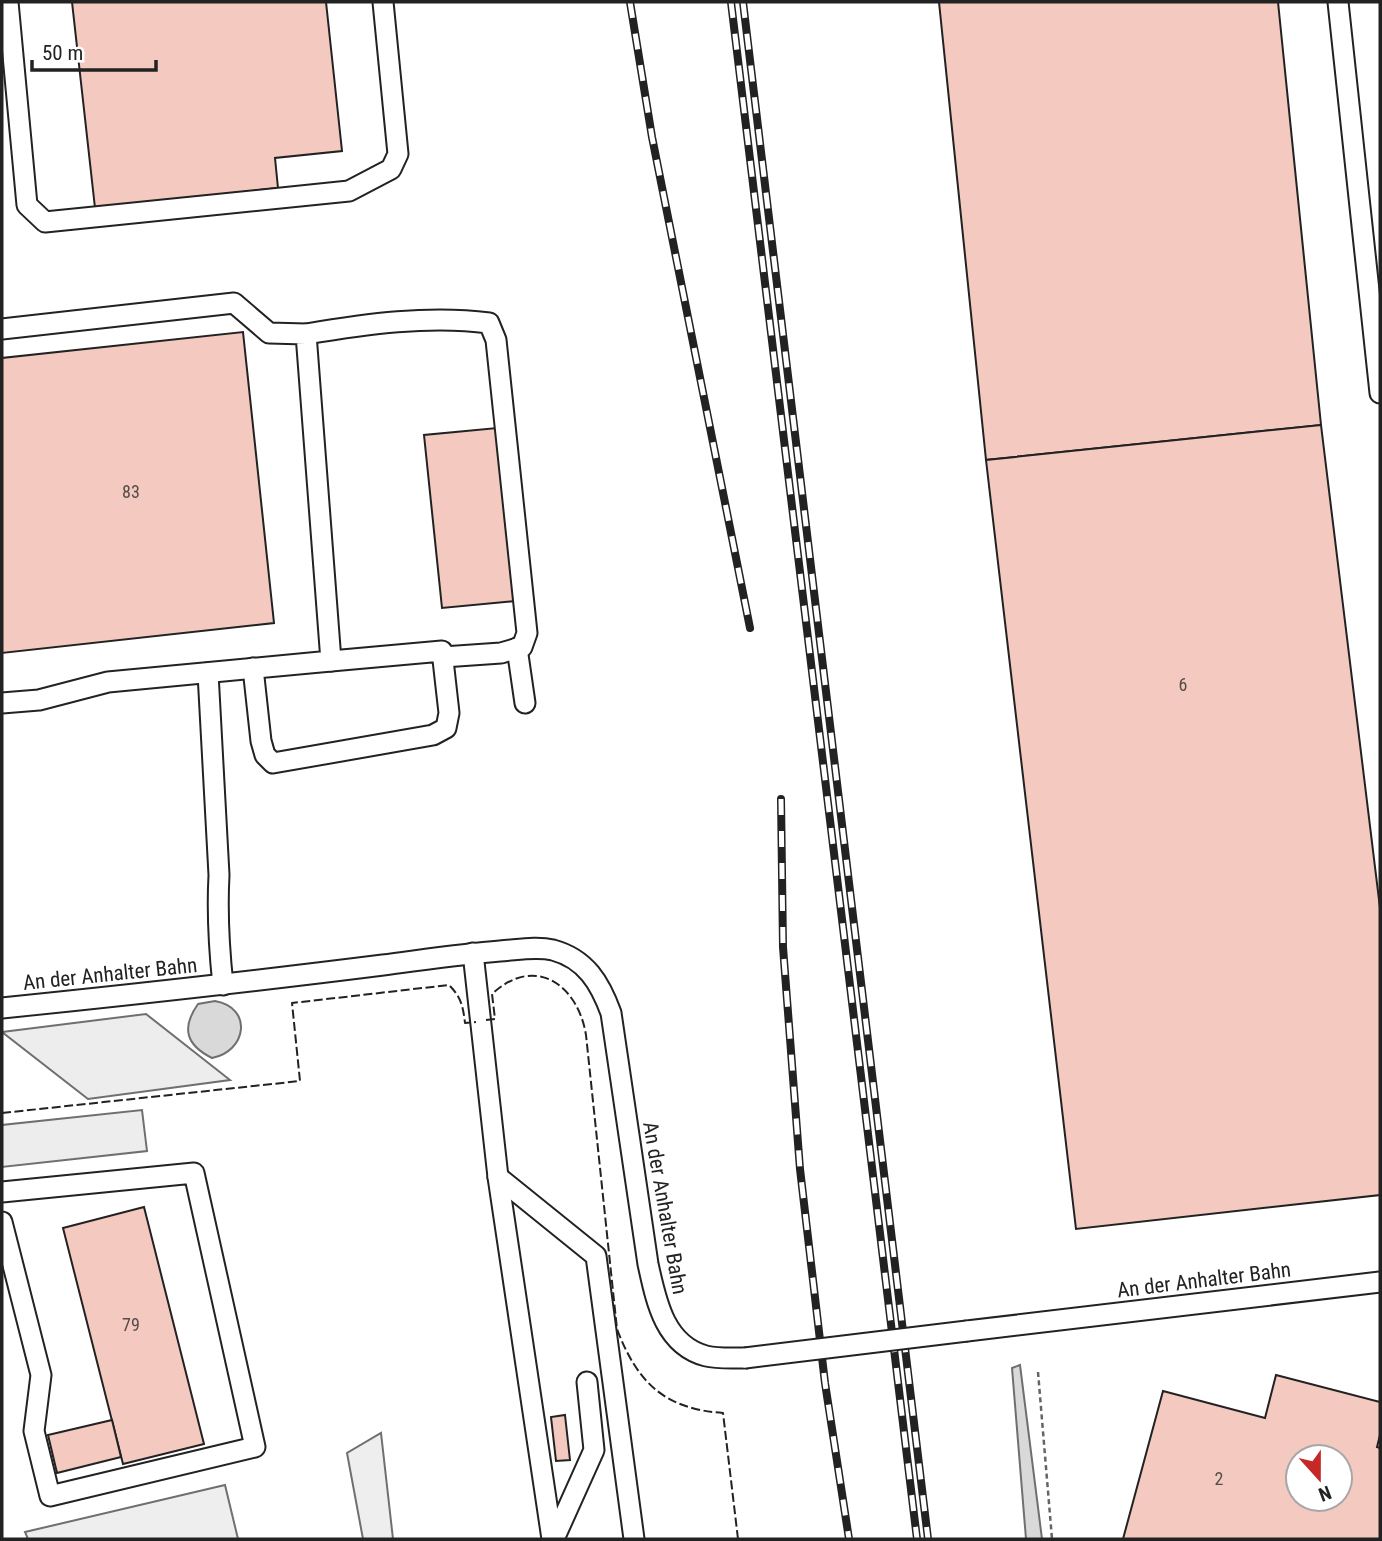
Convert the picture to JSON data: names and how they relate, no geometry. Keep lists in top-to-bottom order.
{
  "streets": {
    "street": ["An der Anhalter Bahn"]
  },
  "house_numbers": [
    "83",
    "6",
    "79",
    "2"
  ],
  "scale_bar": "50 m",
  "north": "bottom"
}
